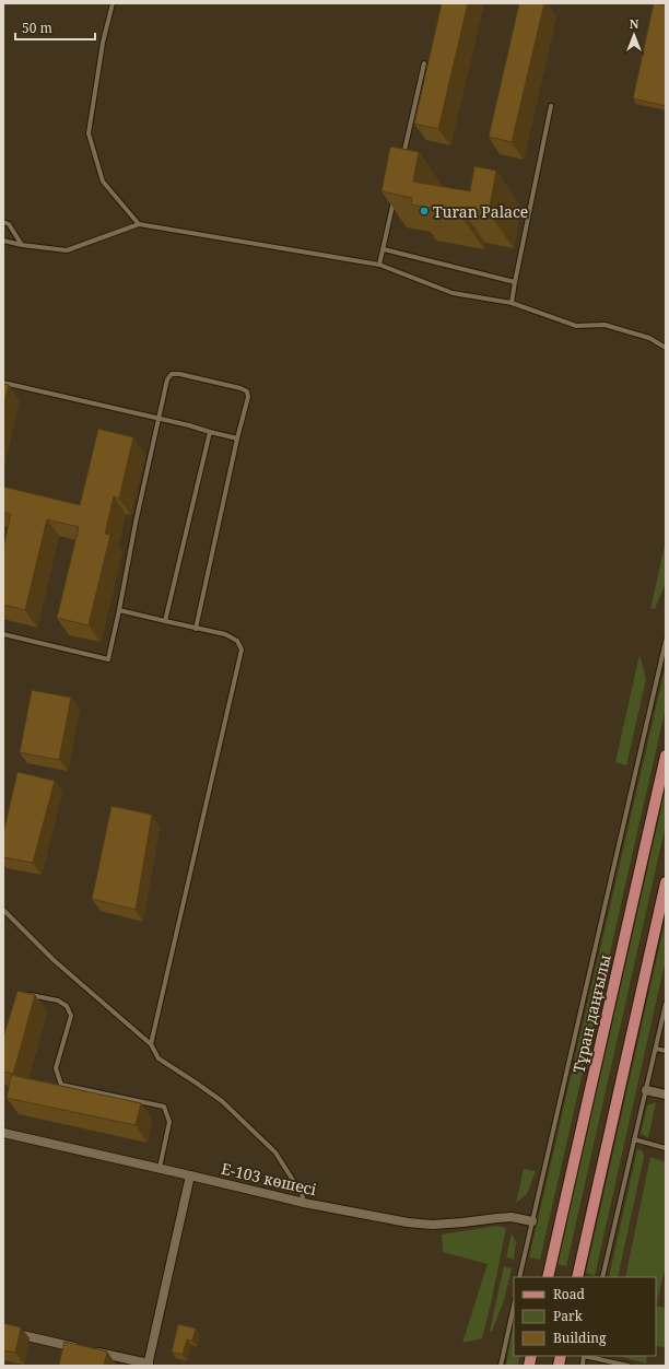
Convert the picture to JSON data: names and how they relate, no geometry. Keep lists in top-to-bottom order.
{
  "streets": {
    "main road": ["Тұран даңғылы"],
    "street": ["Е-103 көшесі"]
  },
  "places": ["Turan Palace"],
  "legend": ["Road", "Park", "Building"],
  "scale_bar": "50 m",
  "north": "top"
}
